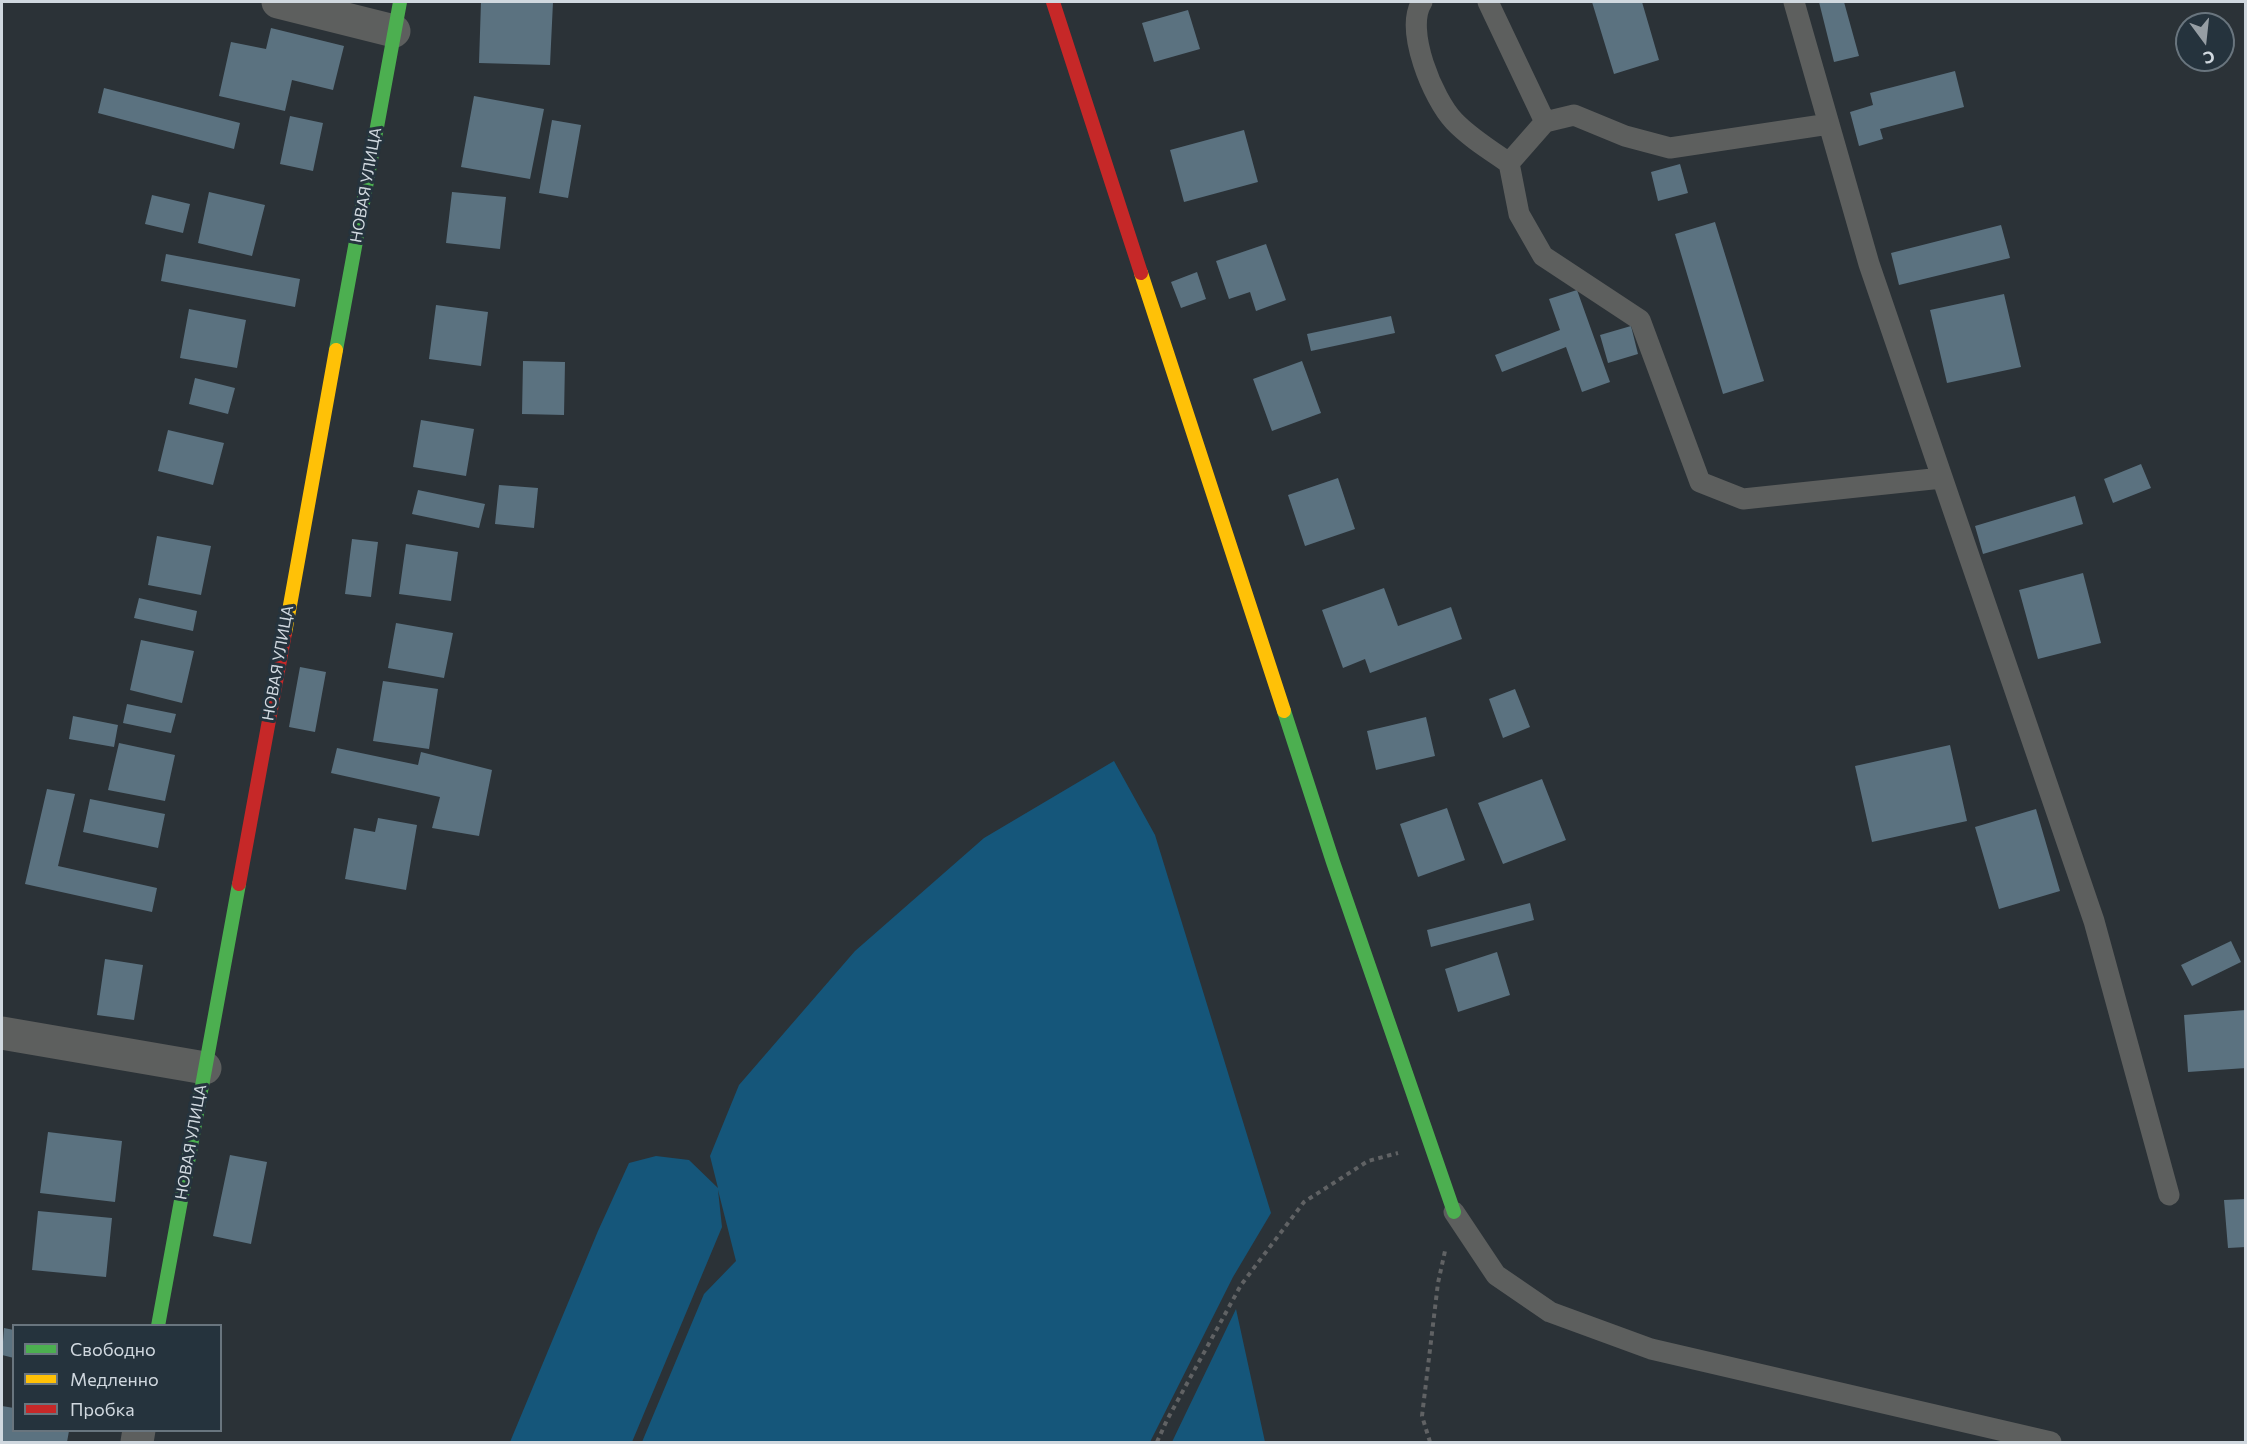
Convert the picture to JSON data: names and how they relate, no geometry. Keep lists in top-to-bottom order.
{
  "streets": {
    "street": ["НОВАЯ УЛИЦА"]
  },
  "legend": ["Свободно", "Медленно", "Пробка"],
  "north": "bottom"
}
